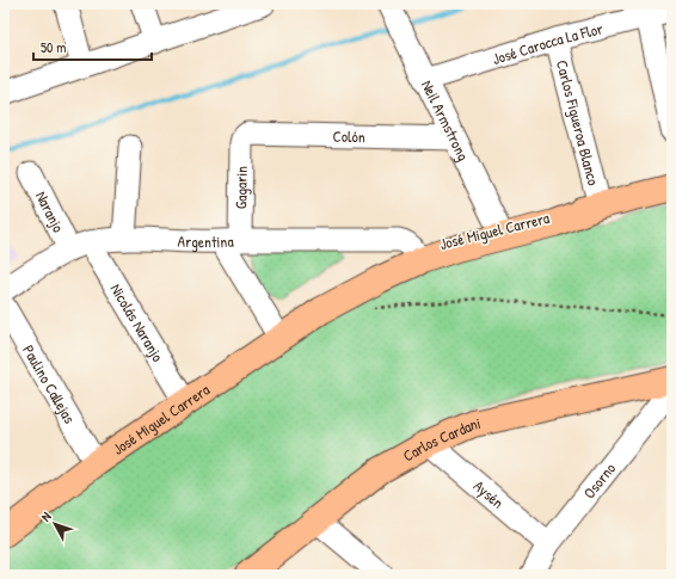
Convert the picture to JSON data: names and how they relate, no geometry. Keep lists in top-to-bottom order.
{
  "streets": {
    "main road": ["José Miguel Carrera", "Carlos Cardani"],
    "street": [
      "José Carocca La Flor",
      "Neil Armstrong",
      "Carlos Figueroa Blanco",
      "Colón",
      "Gagarin",
      "Naranjo",
      "Argentina",
      "Nicolás Naranjo",
      "Paulino Callejas",
      "Osorno",
      "Aysén"
    ]
  },
  "crossings": [
    ["José Carocca La Flor", "Neil Armstrong"],
    ["José Carocca La Flor", "Carlos Figueroa Blanco"],
    ["Neil Armstrong", "Colón"],
    ["Neil Armstrong", "José Miguel Carrera"],
    ["Carlos Figueroa Blanco", "José Miguel Carrera"],
    ["Colón", "Gagarin"],
    ["Gagarin", "Argentina"],
    ["Naranjo", "Argentina"],
    ["Naranjo", "Nicolás Naranjo"],
    ["José Miguel Carrera", "Argentina"],
    ["José Miguel Carrera", "Nicolás Naranjo"],
    ["José Miguel Carrera", "Paulino Callejas"],
    ["Argentina", "Nicolás Naranjo"],
    ["Carlos Cardani", "Aysén"],
    ["Osorno", "Aysén"]
  ],
  "scale_bar": "50 m",
  "north": "top left"
}
